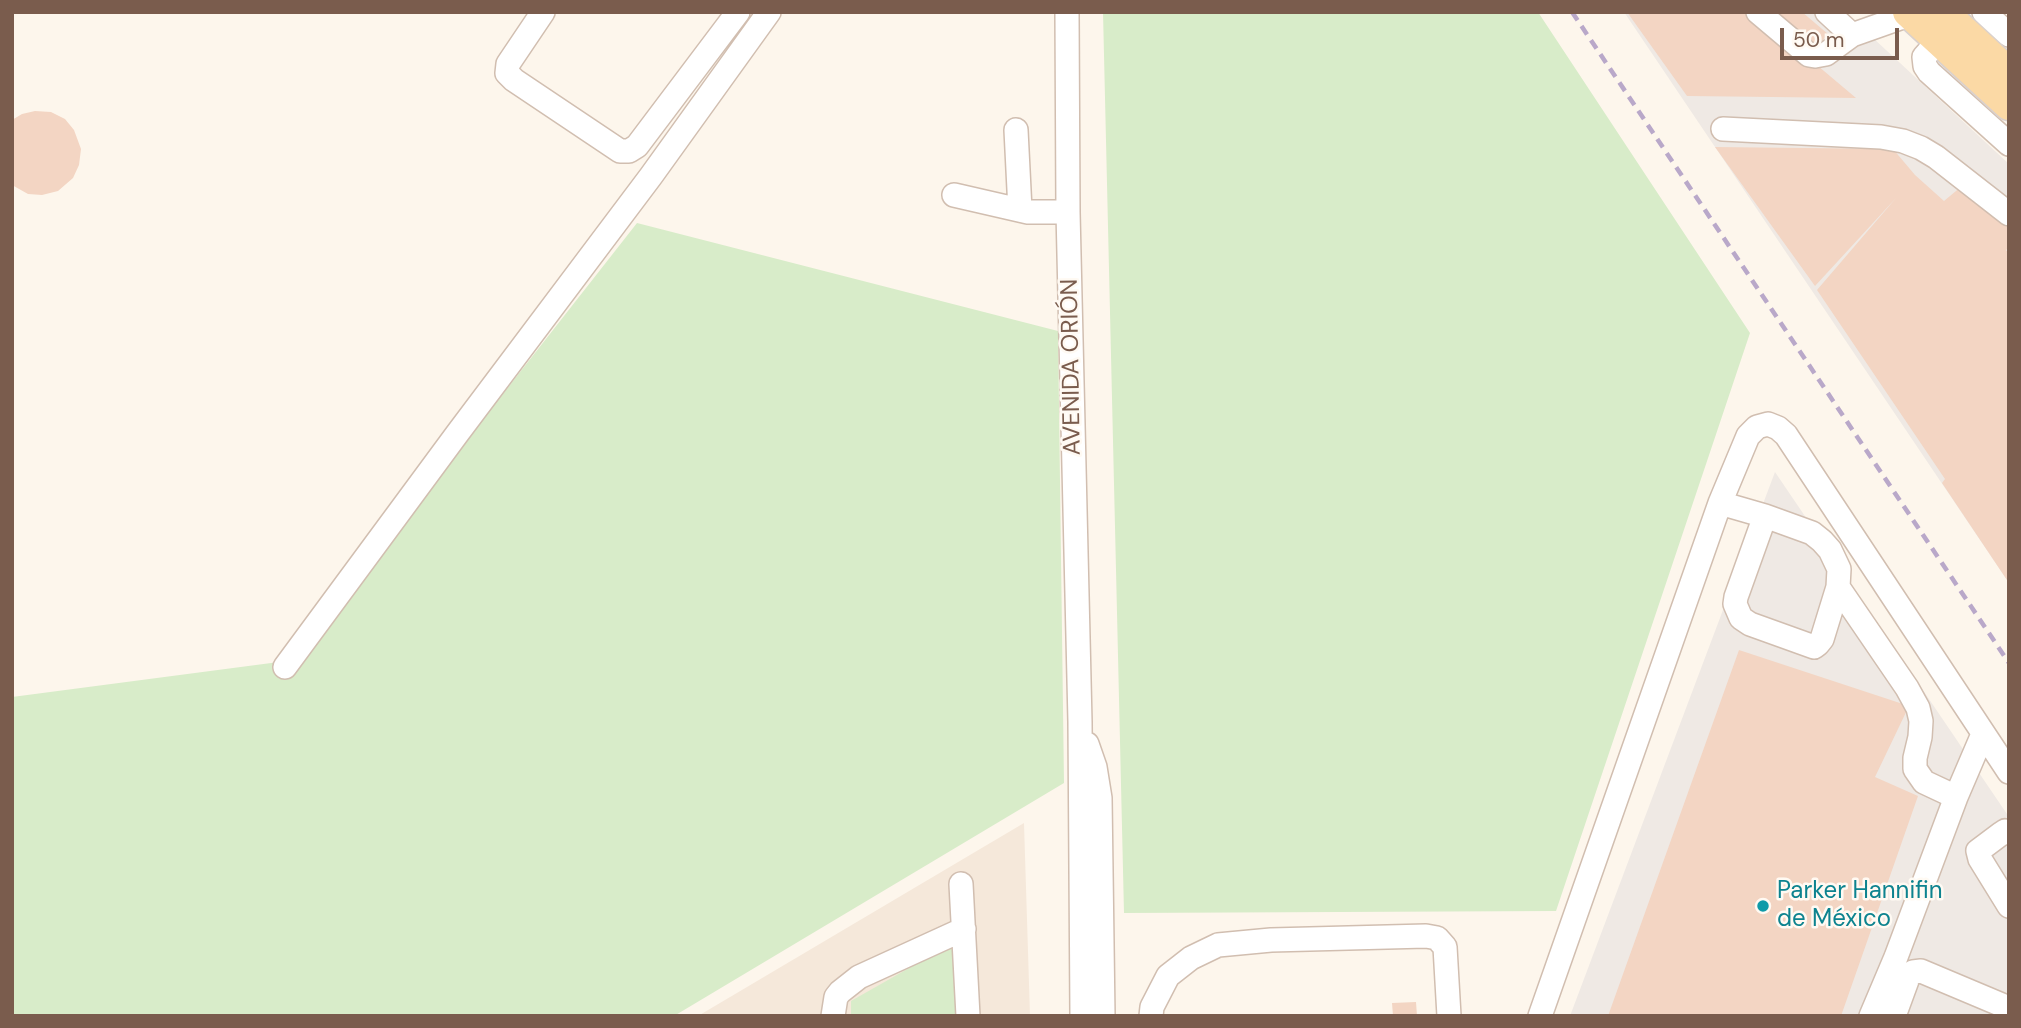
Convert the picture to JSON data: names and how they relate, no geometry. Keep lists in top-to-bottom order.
{
  "streets": {
    "street": ["AVENIDA ORIÓN"]
  },
  "places": ["Parker Hannifin de México"],
  "scale_bar": "50 m"
}
